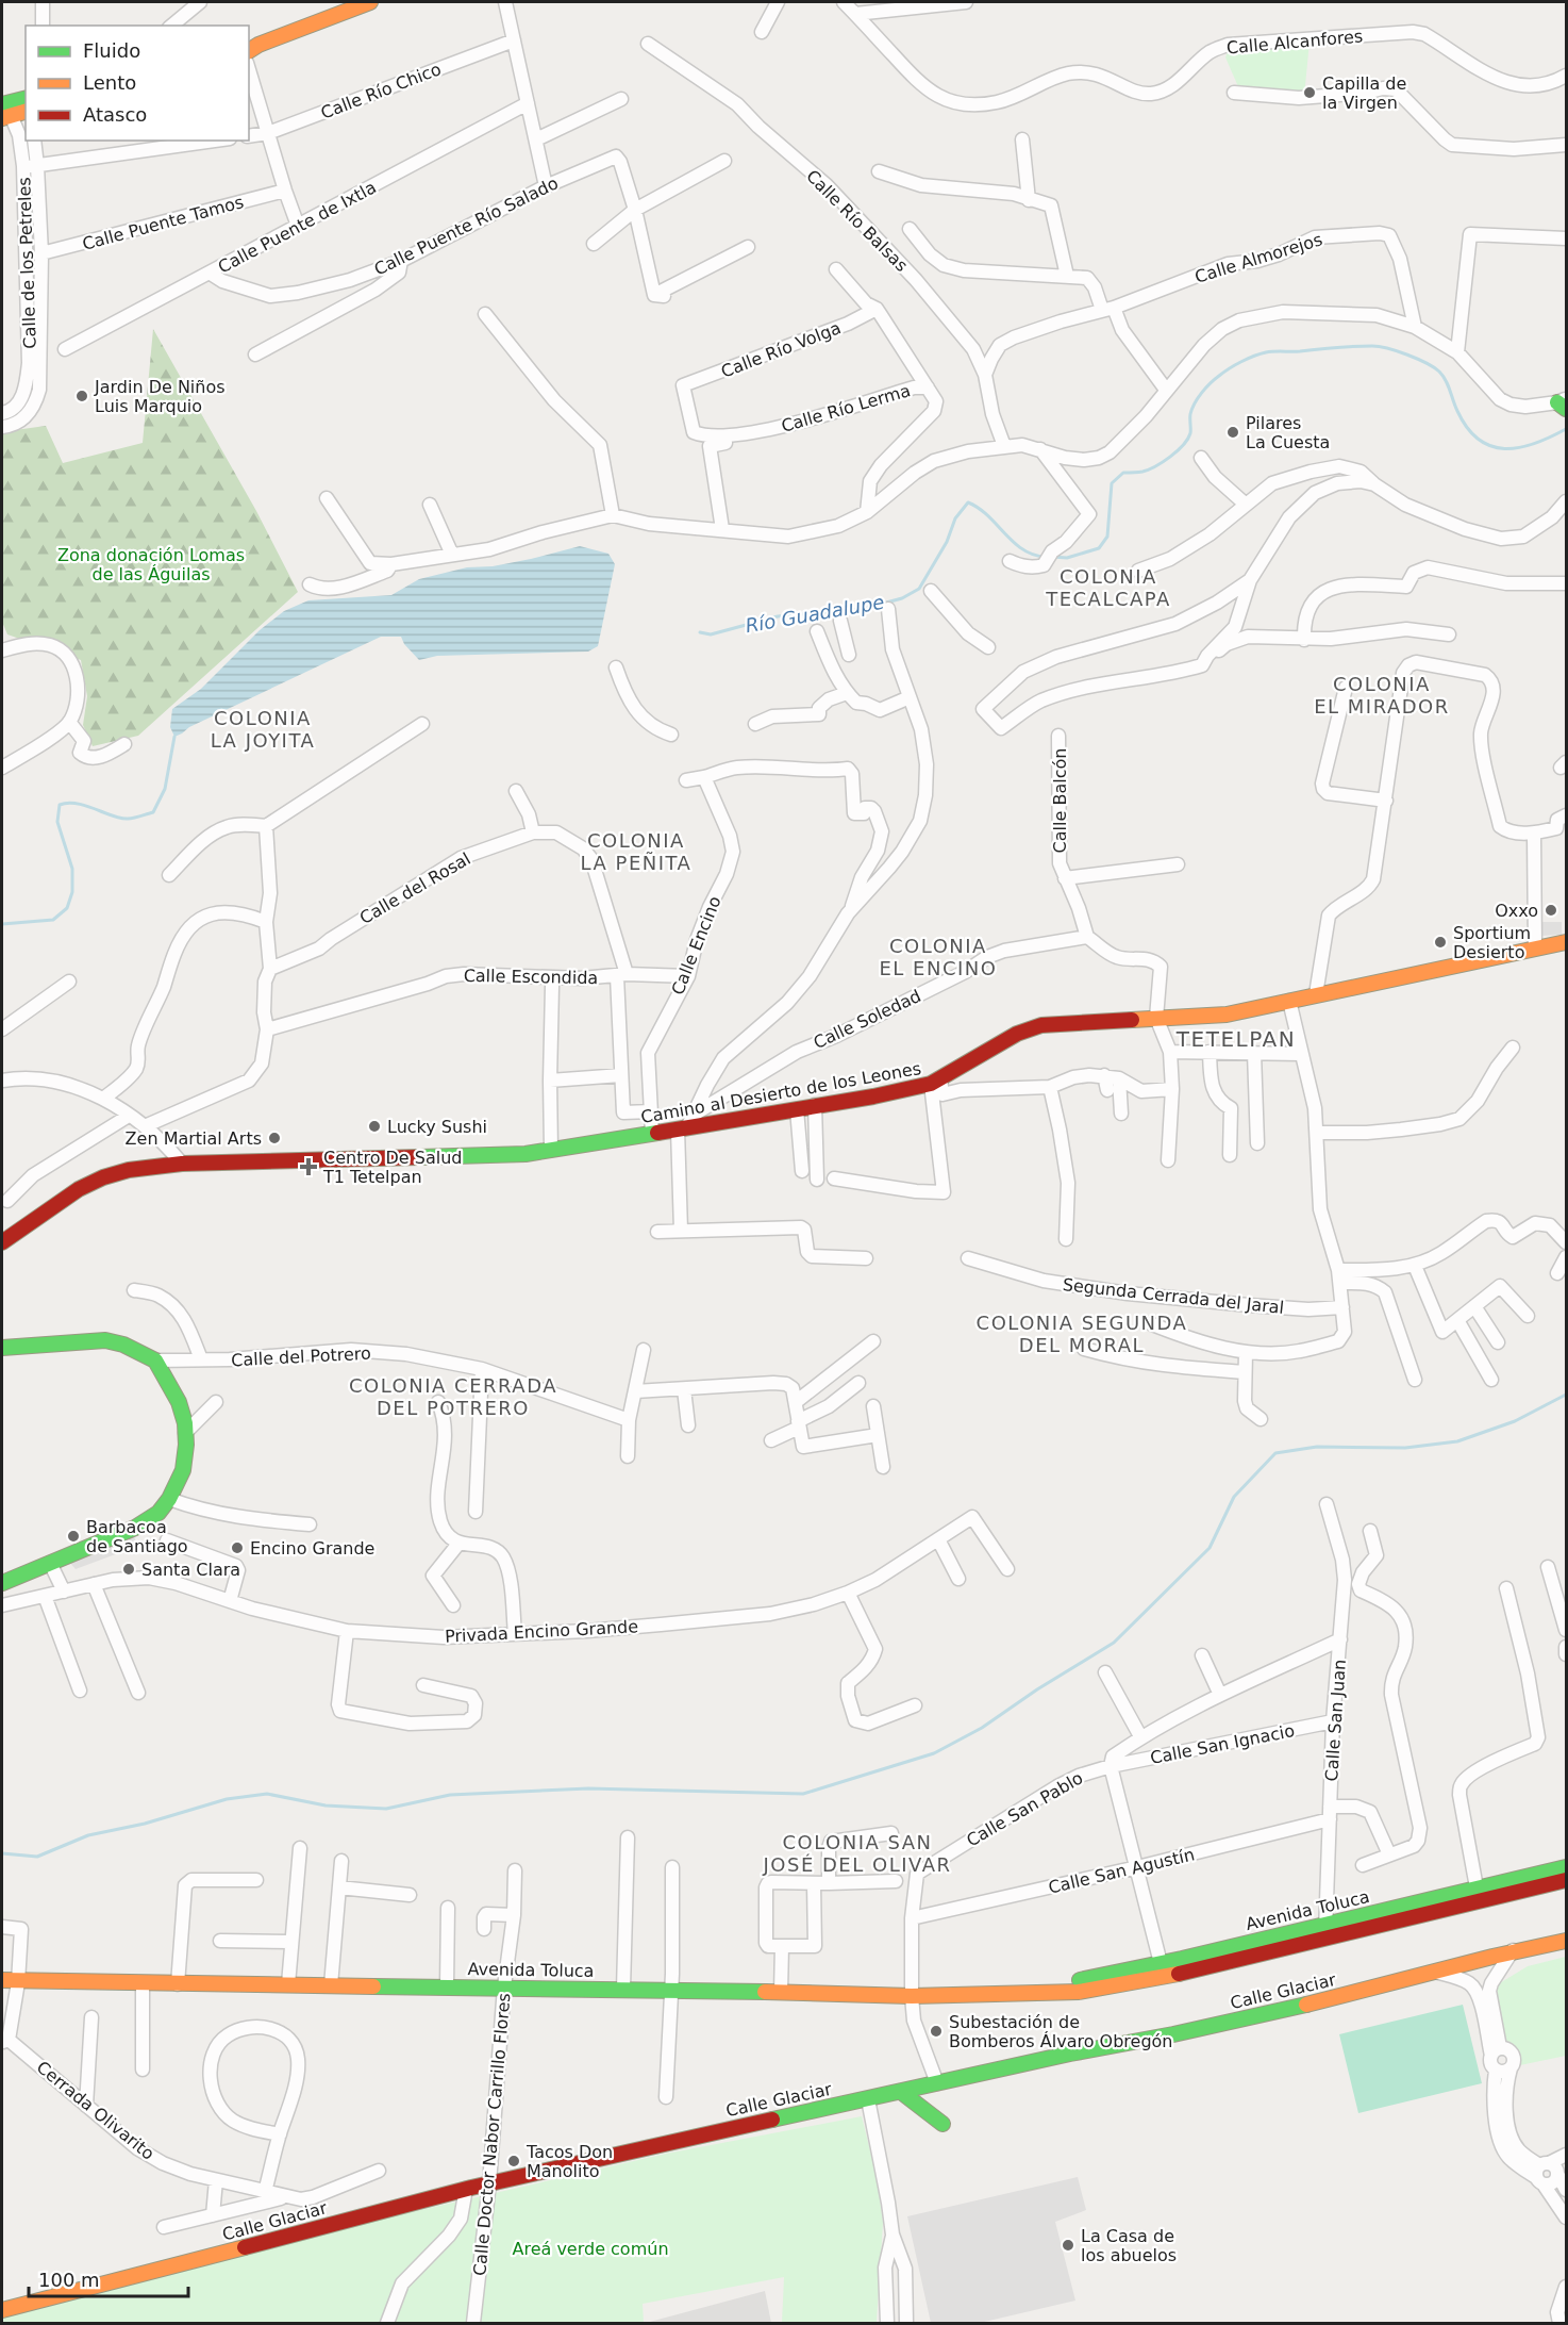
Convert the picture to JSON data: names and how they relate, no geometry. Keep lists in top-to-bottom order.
{
  "streets": {
    "street": [
      "Calle Alcanfores",
      "Calle Río Chico",
      "Calle Río Balsas",
      "Calle Puente Tamos",
      "Calle Puente Río Salado",
      "Calle Puente de Ixtla",
      "Calle Almorejos",
      "Calle de los Petreles",
      "Calle Río Volga",
      "Calle Río Lerma",
      "Calle Balcón",
      "Calle del Rosal",
      "Calle Encino",
      "Calle Escondida",
      "Calle Soledad",
      "Camino al Desierto de los Leones",
      "Segunda Cerrada del Jaral",
      "Calle del Potrero",
      "Privada Encino Grande",
      "Calle San Juan",
      "Calle San Ignacio",
      "Calle San Pablo",
      "Calle San Agustín",
      "Avenida Toluca",
      "Calle Glaciar",
      "Cerrada Olivarito",
      "Calle Doctor Nabor Carrillo Flores"
    ]
  },
  "crossings": [
    ["Calle Río Balsas", "Calle Almorejos"],
    ["Calle Puente Tamos", "Calle de los Petreles"],
    ["Calle Puente Río Salado", "Calle Puente de Ixtla"],
    ["Calle Río Volga", "Calle Río Lerma"],
    ["Calle Balcón", "Calle Soledad"],
    ["Calle del Rosal", "Calle Encino"],
    ["Calle del Rosal", "Calle Escondida"],
    ["Calle Encino", "Calle Escondida"],
    ["Calle Encino", "Camino al Desierto de los Leones"],
    ["Calle Soledad", "Camino al Desierto de los Leones"],
    ["Calle San Juan", "Calle San Ignacio"],
    ["Calle San Juan", "Calle San Agustín"],
    ["Calle San Juan", "Avenida Toluca"],
    ["Calle San Ignacio", "Calle San Pablo"],
    ["Calle San Pablo", "Calle San Agustín"],
    ["Calle San Pablo", "Avenida Toluca"],
    ["Calle San Pablo", "Calle Glaciar"],
    ["Avenida Toluca", "Calle Doctor Nabor Carrillo Flores"],
    ["Calle Glaciar", "Calle Doctor Nabor Carrillo Flores"]
  ],
  "districts": [
    "COLONIA TECALCAPA",
    "COLONIA EL MIRADOR",
    "COLONIA LA JOYITA",
    "COLONIA LA PEÑITA",
    "COLONIA EL ENCINO",
    "TETELPAN",
    "COLONIA SEGUNDA DEL MORAL",
    "COLONIA CERRADA DEL POTRERO",
    "COLONIA SAN JOSÉ DEL OLIVAR"
  ],
  "water": ["Río Guadalupe"],
  "parks": ["Zona donación Lomas de las Águilas", "Areá verde común"],
  "places": {
    "other": [
      "Capilla de la Virgen",
      "Jardin De Niños Luis Marquio",
      "Pilares La Cuesta",
      "Oxxo",
      "Sportium Desierto",
      "Lucky Sushi",
      "Zen Martial Arts",
      "Barbacoa de Santiago",
      "Encino Grande",
      "Santa Clara",
      "Subestación de Bomberos Álvaro Obregón",
      "Tacos Don Manolito",
      "La Casa de los abuelos"
    ],
    "health": ["Centro De Salud T1 Tetelpan"]
  },
  "legend": ["Fluido", "Lento", "Atasco"],
  "scale_bar": "100 m"
}
